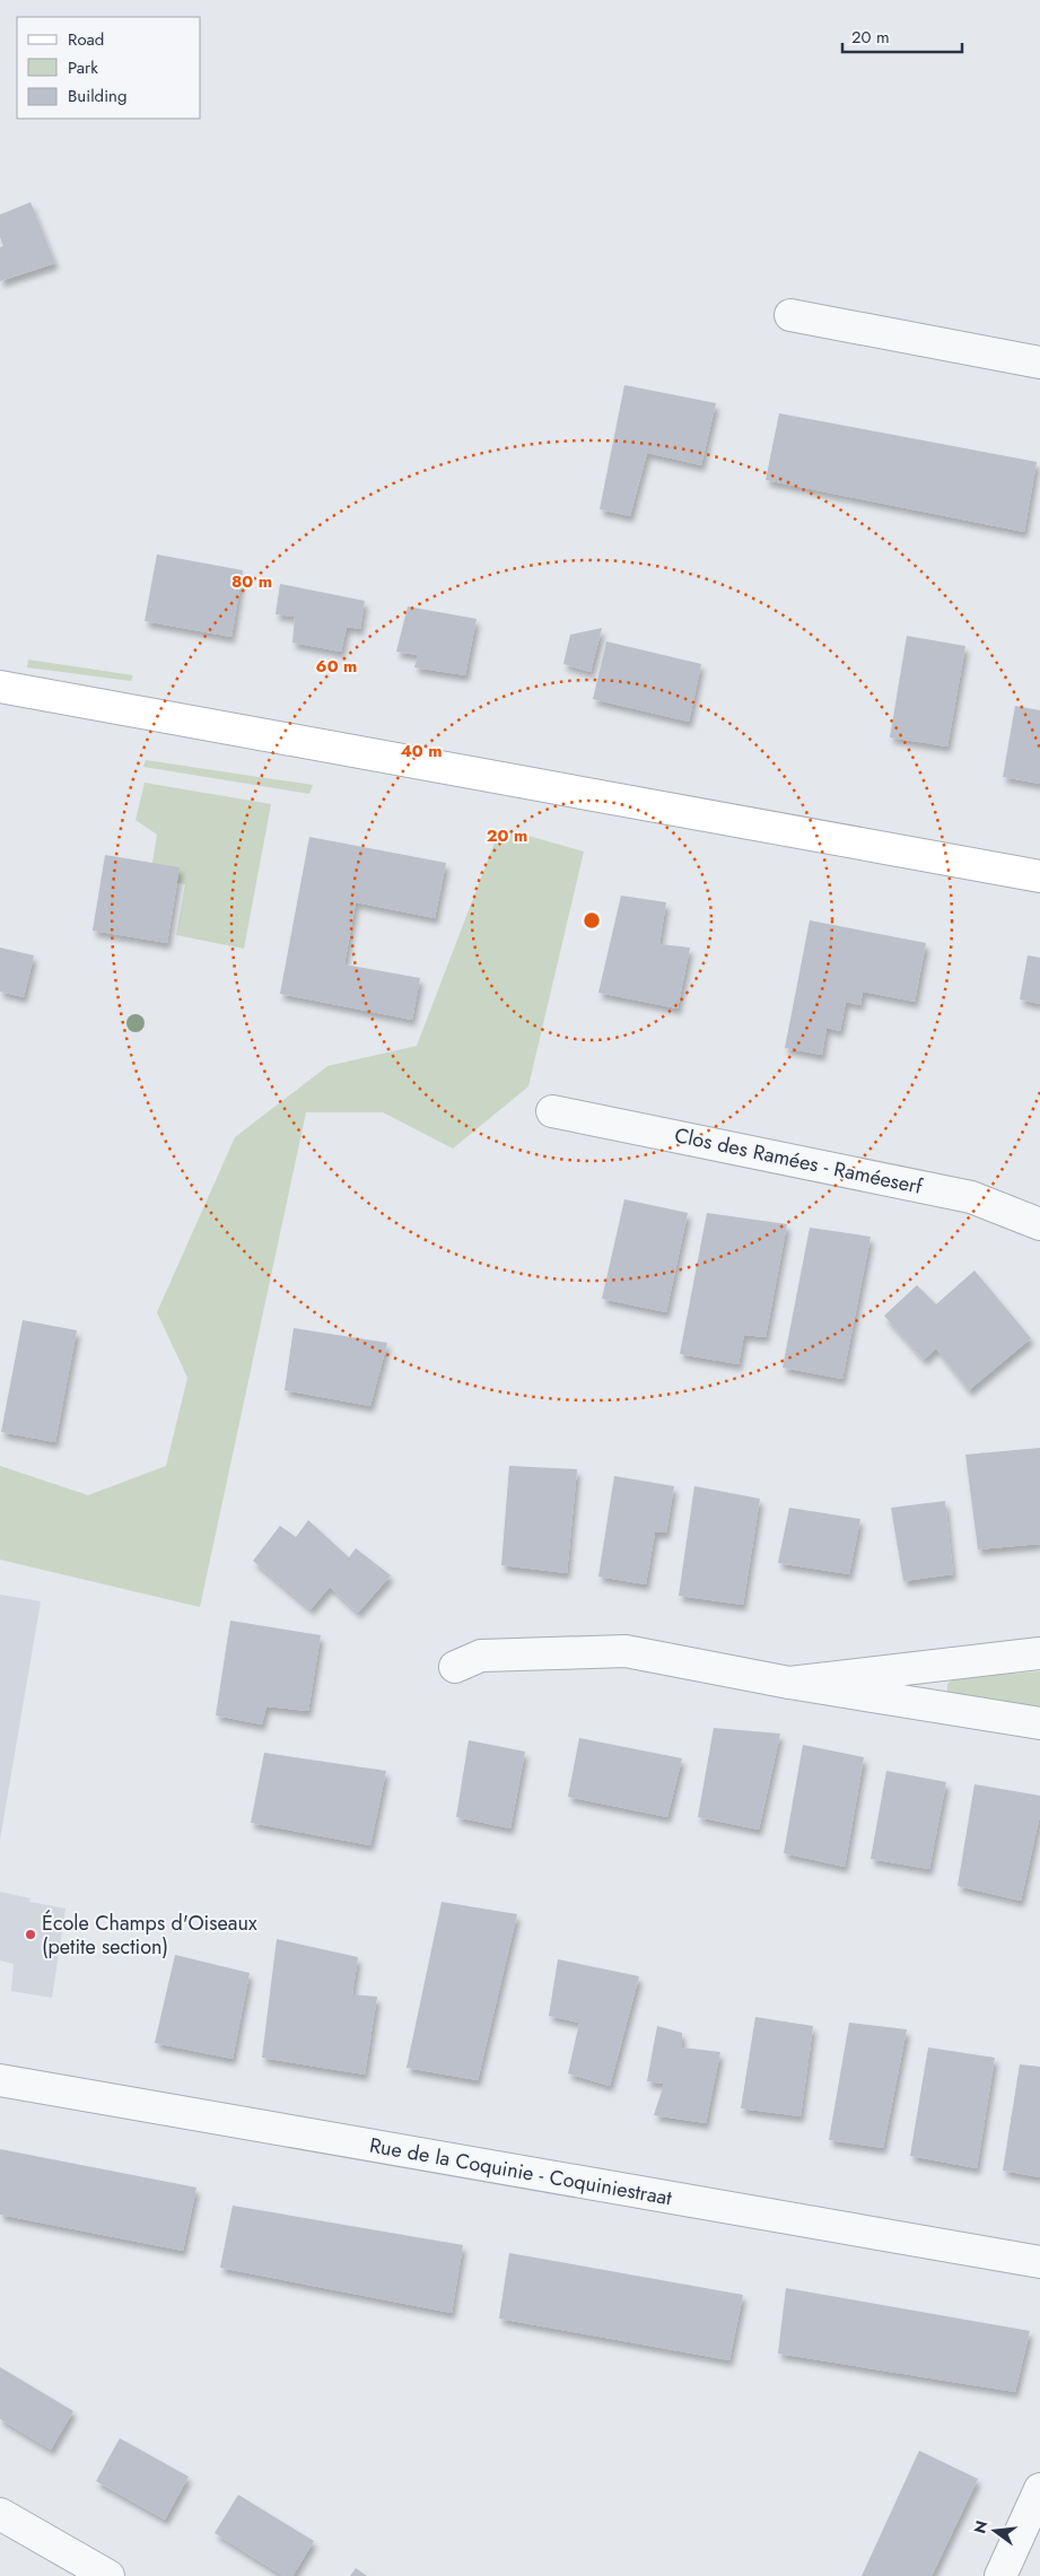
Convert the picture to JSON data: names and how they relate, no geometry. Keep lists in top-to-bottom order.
{
  "streets": {
    "street": ["Clos des Ramées - Raméeserf", "Rue de la Coquinie - Coquiniestraat"]
  },
  "places": ["École Champs d'Oiseaux (petite section)"],
  "legend": ["Road", "Park", "Building"],
  "scale_bar": "20 m",
  "north": "left",
  "rings": [
    "80 m",
    "60 m",
    "40 m",
    "20 m"
  ]
}
